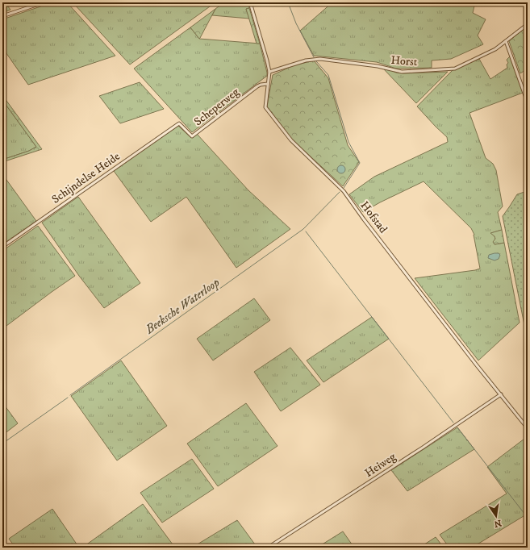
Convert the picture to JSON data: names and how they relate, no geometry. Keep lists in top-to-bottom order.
{
  "streets": {
    "street": [
      "Horst",
      "Scheperweg",
      "Schijndelse Heide",
      "Hofstad",
      "Heiweg"
    ]
  },
  "crossings": [
    ["Horst", "Hofstad"],
    ["Scheperweg", "Schijndelse Heide"],
    ["Scheperweg", "Hofstad"],
    ["Hofstad", "Heiweg"]
  ],
  "water": ["Beeksche Waterloop"],
  "north": "bottom"
}
